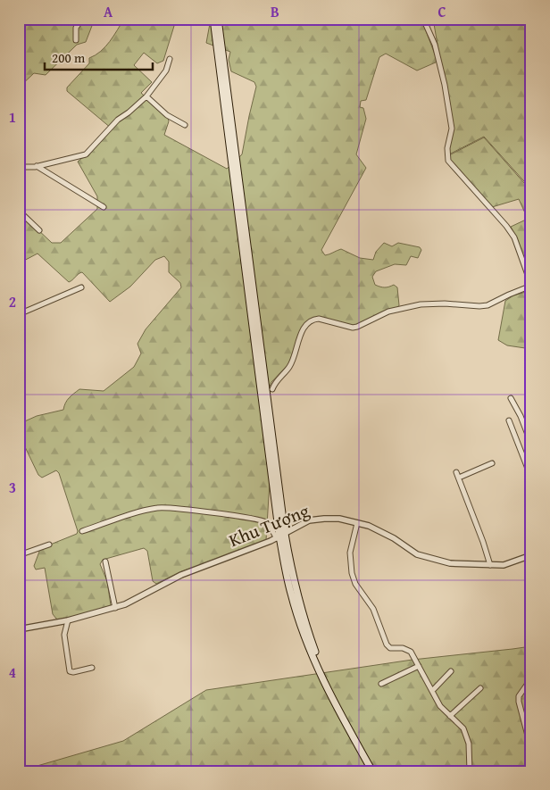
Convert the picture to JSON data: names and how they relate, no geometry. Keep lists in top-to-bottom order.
{
  "streets": {
    "street": ["Khu Tượng"]
  },
  "scale_bar": "200 m",
  "grid": {
    "columns": ["A", "B", "C"],
    "rows": [
      "1",
      "2",
      "3",
      "4"
    ]
  }
}
